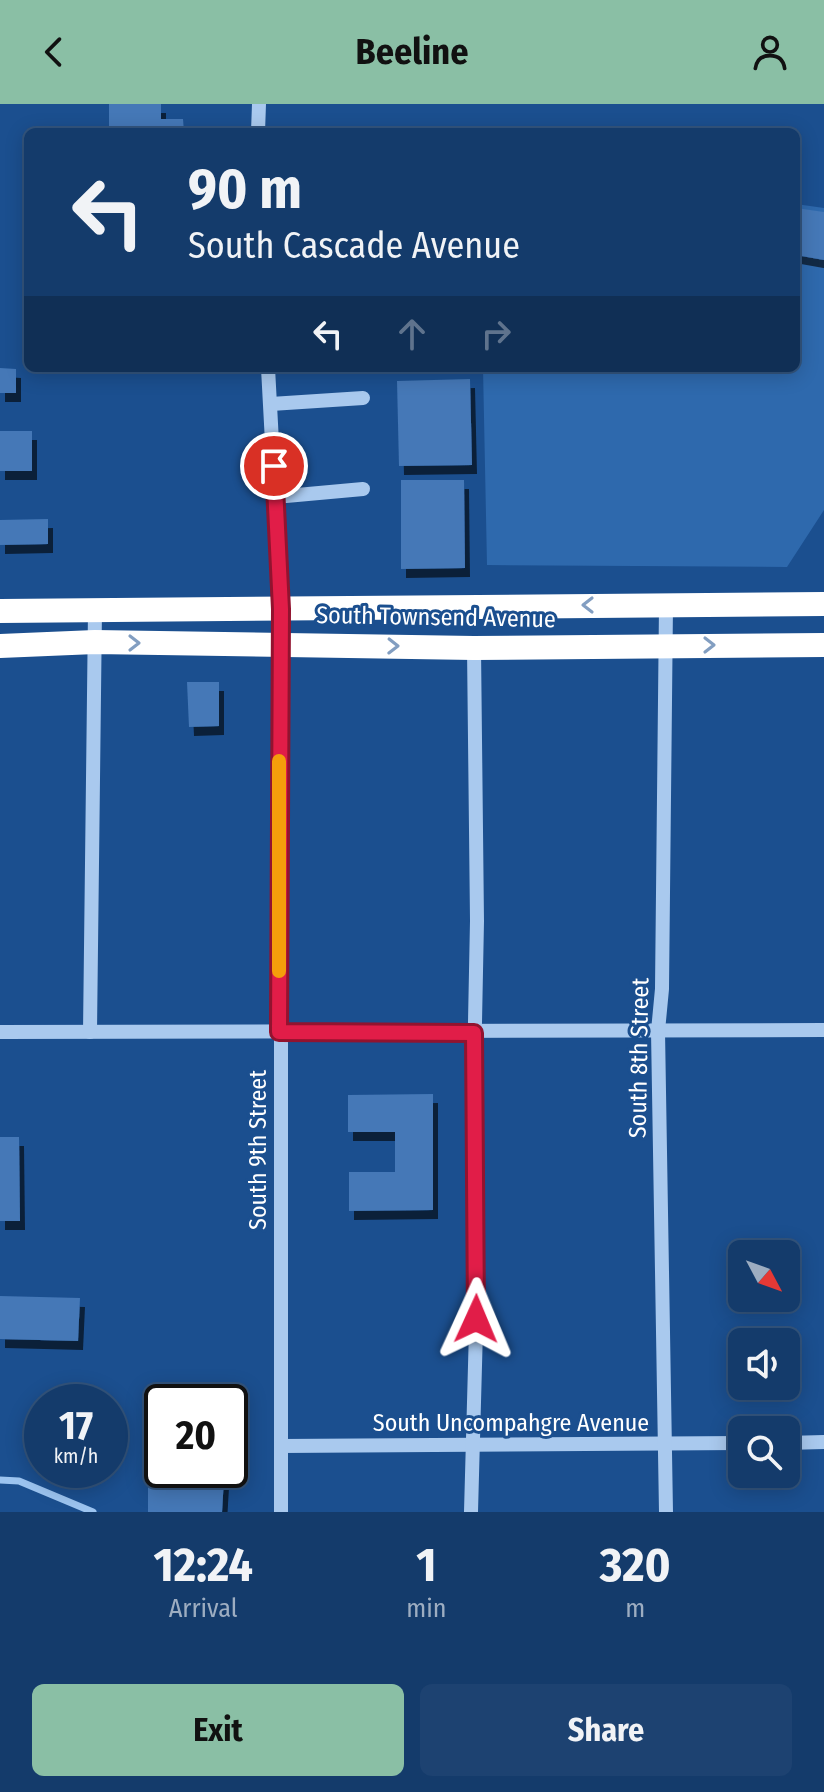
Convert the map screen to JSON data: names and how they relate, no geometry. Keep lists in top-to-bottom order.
{
  "streets": {
    "highway": ["South Townsend Avenue"],
    "street": ["South 8th Street", "South 9th Street", "South Uncompahgre Avenue"]
  },
  "crossings": [
    ["South Townsend Avenue", "South 8th Street"],
    ["South Townsend Avenue", "South 9th Street"],
    ["South 8th Street", "South Uncompahgre Avenue"],
    ["South 9th Street", "South Uncompahgre Avenue"]
  ],
  "north": "bottom right",
  "page": {
    "header": "Beeline",
    "turn": ["90 m", "South Cascade Avenue"],
    "speed": "17 km/h",
    "limit": "20",
    "eta": [
      "12:24",
      "Arrival",
      "1",
      "min",
      "320",
      "m"
    ],
    "buttons": ["Exit", "Share"]
  }
}
